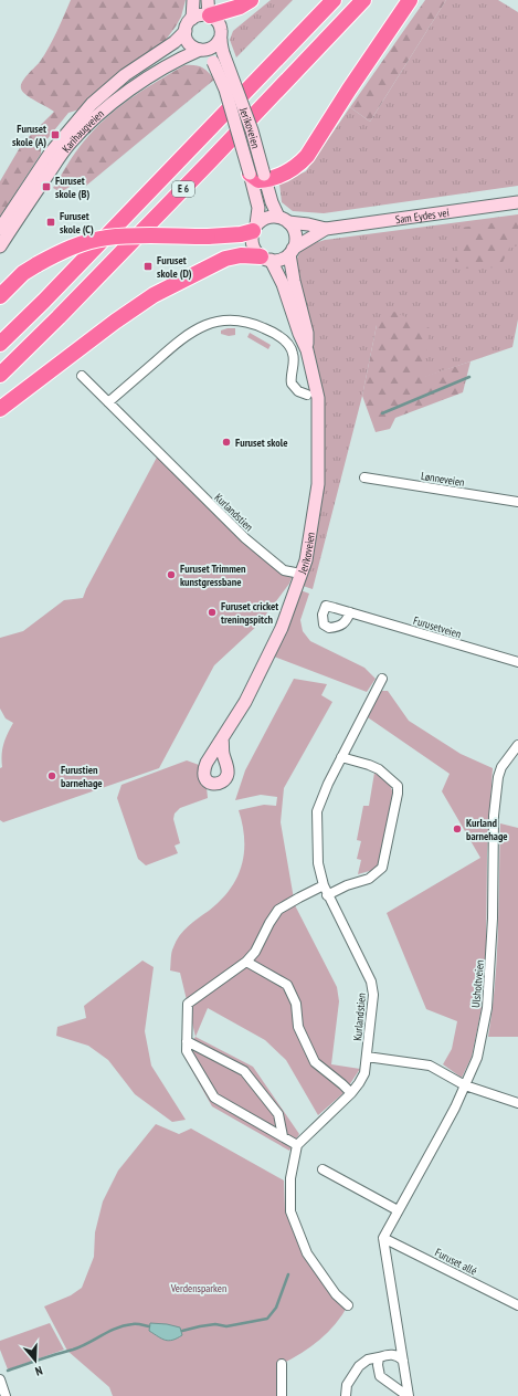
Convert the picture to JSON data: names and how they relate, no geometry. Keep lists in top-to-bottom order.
{
  "streets": {
    "highway": ["E 6"],
    "main road": ["Jerikoveien", "Karihaugveien", "Sam Eydes vei"],
    "street": [
      "Lønneveien",
      "Kurlandstien",
      "Furusetveien",
      "Ulsholtveien",
      "Furuset allé"
    ]
  },
  "crossings": [
    ["Jerikoveien", "Karihaugveien"],
    ["Jerikoveien", "Sam Eydes vei"],
    ["Jerikoveien", "Kurlandstien"],
    ["Ulsholtveien", "Furuset allé"]
  ],
  "parks": ["Verdensparken"],
  "places": {
    "transit": [
      "Furuset skole (A)",
      "Furuset skole (B)",
      "Furuset skole (C)",
      "Furuset skole (D)"
    ],
    "other": [
      "Furuset skole",
      "Furuset Trimmen kunstgressbane",
      "Furuset cricket treningspitch",
      "Furustien barnehage",
      "Kurland barnehage"
    ]
  },
  "north": "bottom"
}
